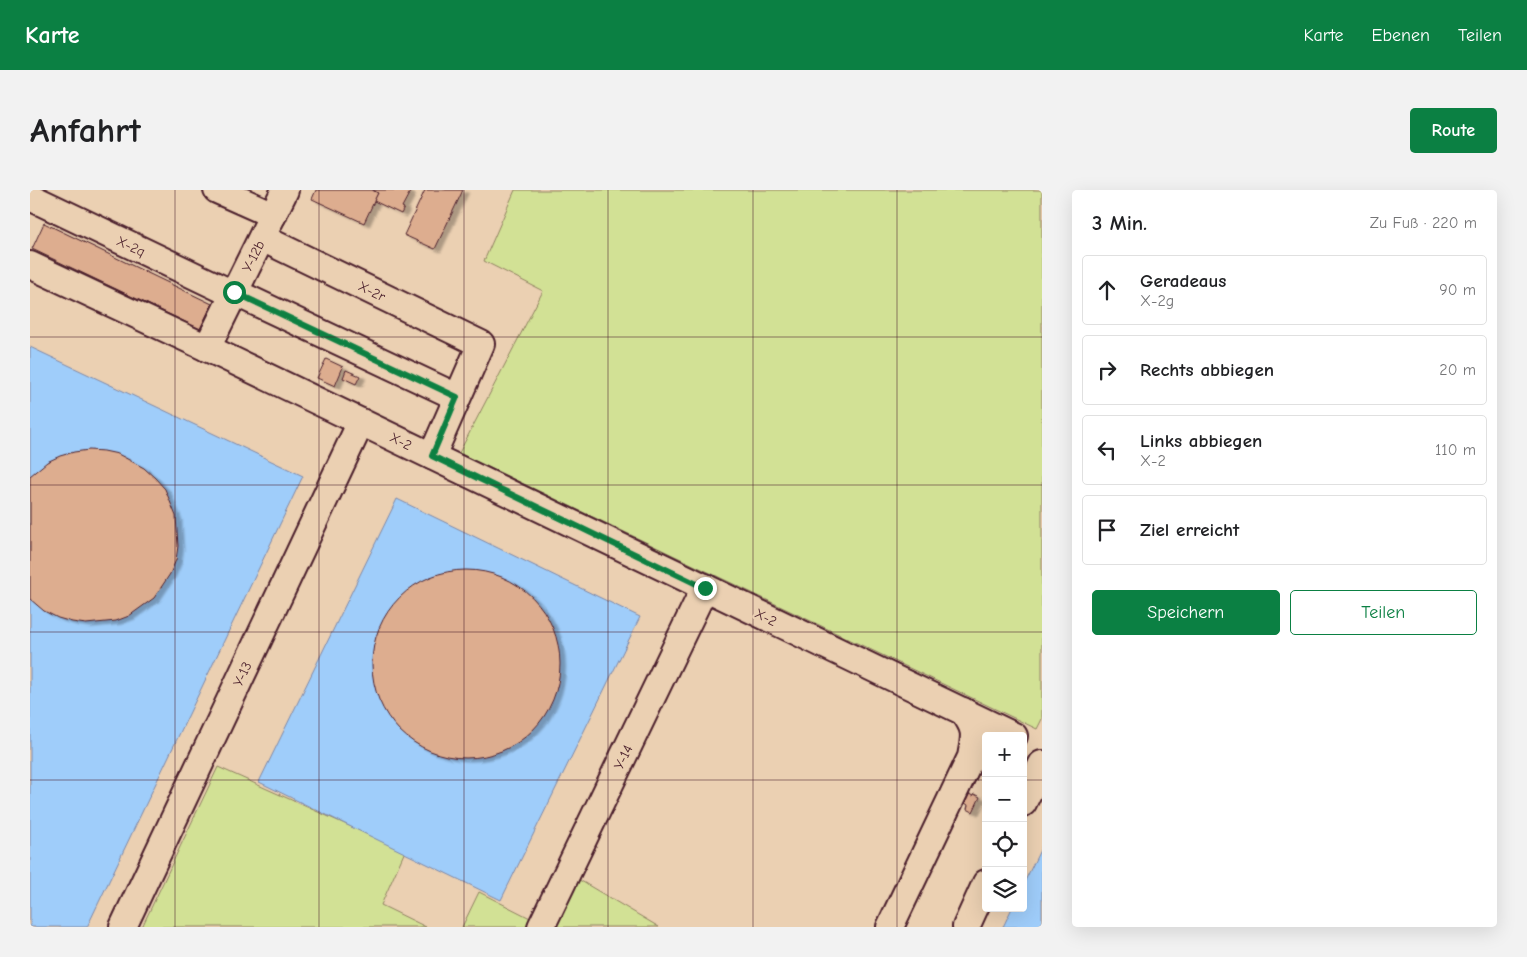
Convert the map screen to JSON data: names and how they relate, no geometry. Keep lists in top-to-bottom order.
{
  "streets": {
    "street": [
      "X-2q",
      "Y-12b",
      "X-2r",
      "X-2",
      "Y-13",
      "Y-14"
    ]
  },
  "crossings": [
    ["X-2q", "Y-12b"],
    ["X-2q", "X-2r"],
    ["Y-12b", "X-2r"],
    ["Y-12b", "X-2"],
    ["X-2", "Y-13"],
    ["X-2", "Y-14"]
  ],
  "page": {
    "header": "Karte",
    "nav": ["Karte", "Ebenen", "Teilen"],
    "buttons": [
      "Route",
      ["Speichern", "Teilen"]
    ],
    "title": "Anfahrt",
    "heading": ["3 Min.", "Zu Fuß · 220 m"],
    "list": [
      ["Geradeaus", "X-2g", "90 m"],
      ["Rechts abbiegen", "20 m"],
      ["Links abbiegen", "X-2", "110 m"],
      "Ziel erreicht"
    ],
    "map_buttons": ["+", "−"]
  }
}
